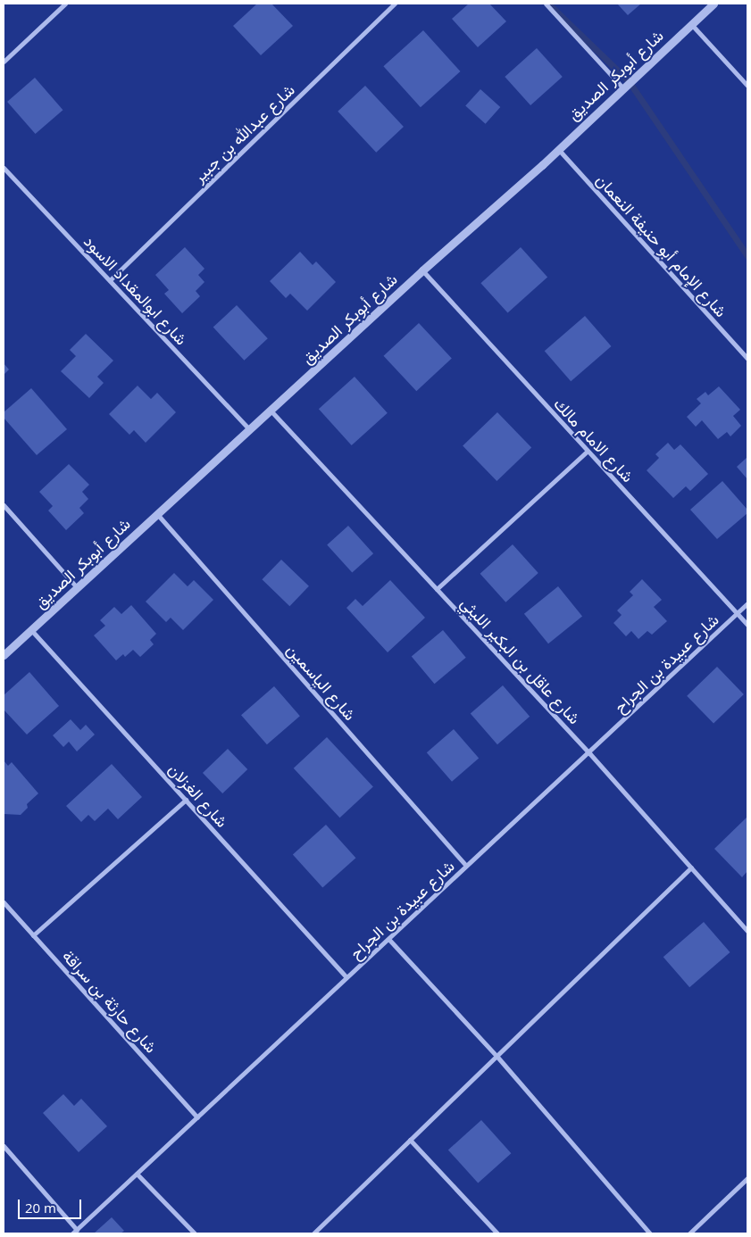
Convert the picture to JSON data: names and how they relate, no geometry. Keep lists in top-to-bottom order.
{
  "streets": {
    "street": [
      "شارع أبوبكر الصديق",
      "شارع عبدالله بن جبير",
      "شارع الإمام أبو حنيفة النعمان",
      "شارع ابوالمقداد الاسود",
      "شارع الامام مالك",
      "شارع عاقل بن البكير الليثي",
      "شارع عبيدة بن الجراح",
      "شارع الياسمين",
      "شارع الغزلان",
      "شارع حارثة بن سراقة"
    ]
  },
  "crossings": [
    ["شارع أبوبكر الصديق", "شارع الإمام أبو حنيفة النعمان"],
    ["شارع أبوبكر الصديق", "شارع ابوالمقداد الاسود"],
    ["شارع أبوبكر الصديق", "شارع الامام مالك"],
    ["شارع أبوبكر الصديق", "شارع عاقل بن البكير الليثي"],
    ["شارع أبوبكر الصديق", "شارع الياسمين"],
    ["شارع أبوبكر الصديق", "شارع الغزلان"],
    ["شارع عبدالله بن جبير", "شارع ابوالمقداد الاسود"],
    ["شارع الامام مالك", "شارع عبيدة بن الجراح"],
    ["شارع عاقل بن البكير الليثي", "شارع عبيدة بن الجراح"],
    ["شارع عبيدة بن الجراح", "شارع الياسمين"],
    ["شارع عبيدة بن الجراح", "شارع الغزلان"],
    ["شارع عبيدة بن الجراح", "شارع حارثة بن سراقة"]
  ],
  "scale_bar": "20 m"
}
